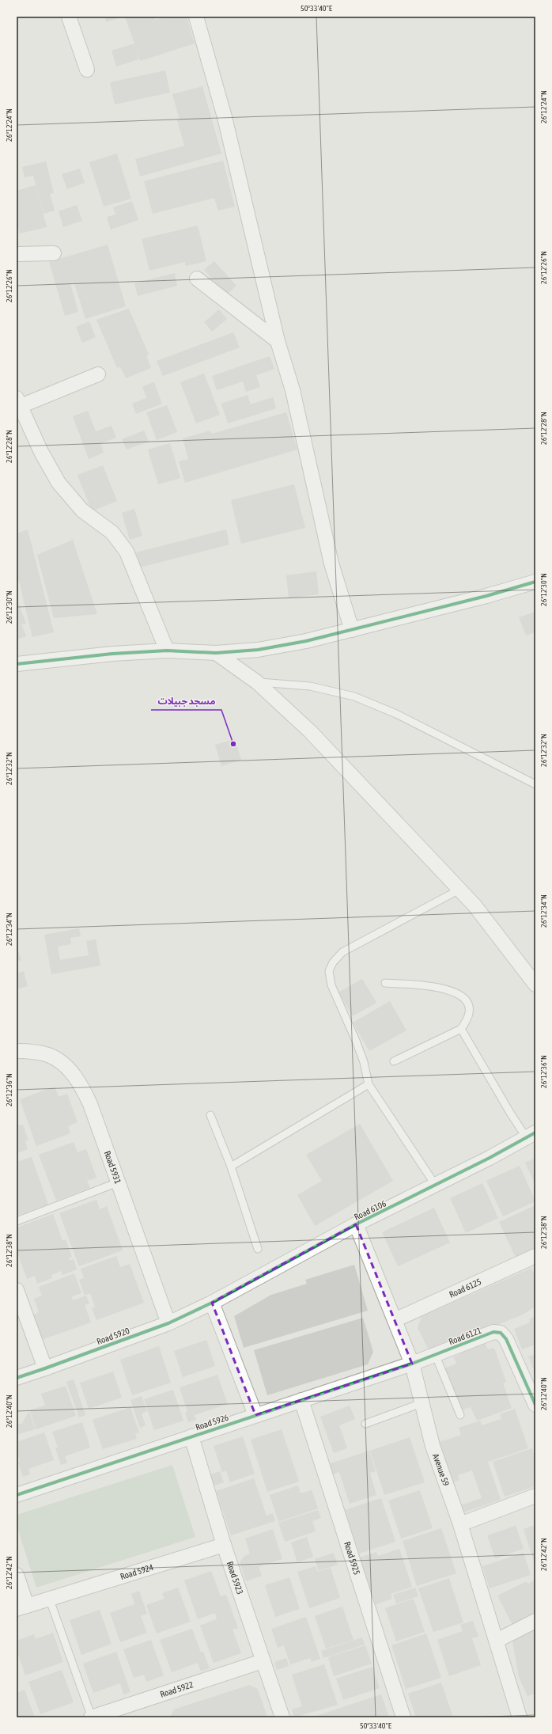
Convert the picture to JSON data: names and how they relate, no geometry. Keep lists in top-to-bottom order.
{
  "streets": {
    "street": [
      "Road 5931",
      "Road 6106",
      "Road 6125",
      "Road 5920",
      "Road 6121",
      "Road 5926",
      "Avenue 59",
      "Road 5925",
      "Road 5924",
      "Road 5923",
      "Road 5922"
    ]
  },
  "crossings": [
    ["Road 5931", "Road 5920"],
    ["Road 6106", "Road 5920"],
    ["Road 6106", "Avenue 59"],
    ["Road 6125", "Avenue 59"],
    ["Road 6121", "Road 5926"],
    ["Road 6121", "Avenue 59"],
    ["Road 5926", "Avenue 59"],
    ["Road 5926", "Road 5925"],
    ["Road 5926", "Road 5923"],
    ["Road 5924", "Road 5923"],
    ["Road 5923", "Road 5922"]
  ],
  "places": ["مسجد جبيلات"],
  "coordinates": [
    "50°33'40\"E",
    "26°12'24\"N",
    "26°12'26\"N",
    "26°12'28\"N",
    "26°12'30\"N",
    "26°12'32\"N",
    "26°12'34\"N",
    "26°12'36\"N",
    "26°12'38\"N",
    "26°12'40\"N",
    "26°12'42\"N"
  ]
}
